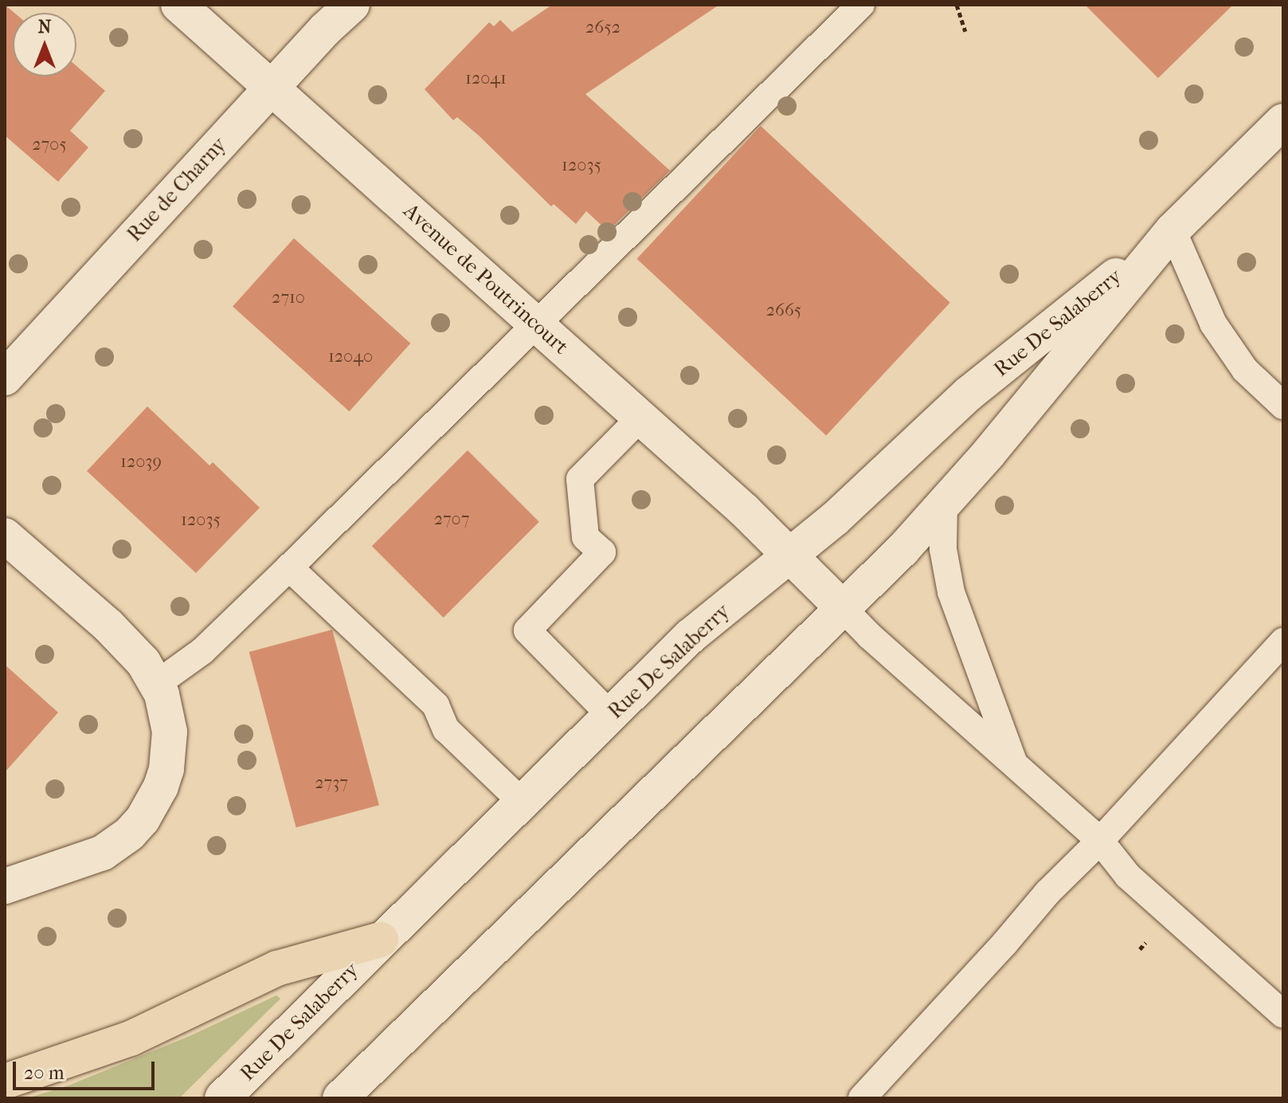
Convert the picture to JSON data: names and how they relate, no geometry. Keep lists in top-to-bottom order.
{
  "streets": {
    "main road": ["Rue de Charny", "Avenue de Poutrincourt", "Rue De Salaberry"]
  },
  "crossings": [
    ["Rue de Charny", "Avenue de Poutrincourt"],
    ["Avenue de Poutrincourt", "Rue De Salaberry"]
  ],
  "house_numbers": [
    "2652",
    "12041",
    "2705",
    "12035",
    "2710",
    "2665",
    "12040",
    "12039",
    "2707",
    "12035",
    "2737"
  ],
  "scale_bar": "20 m",
  "north": "top"
}
